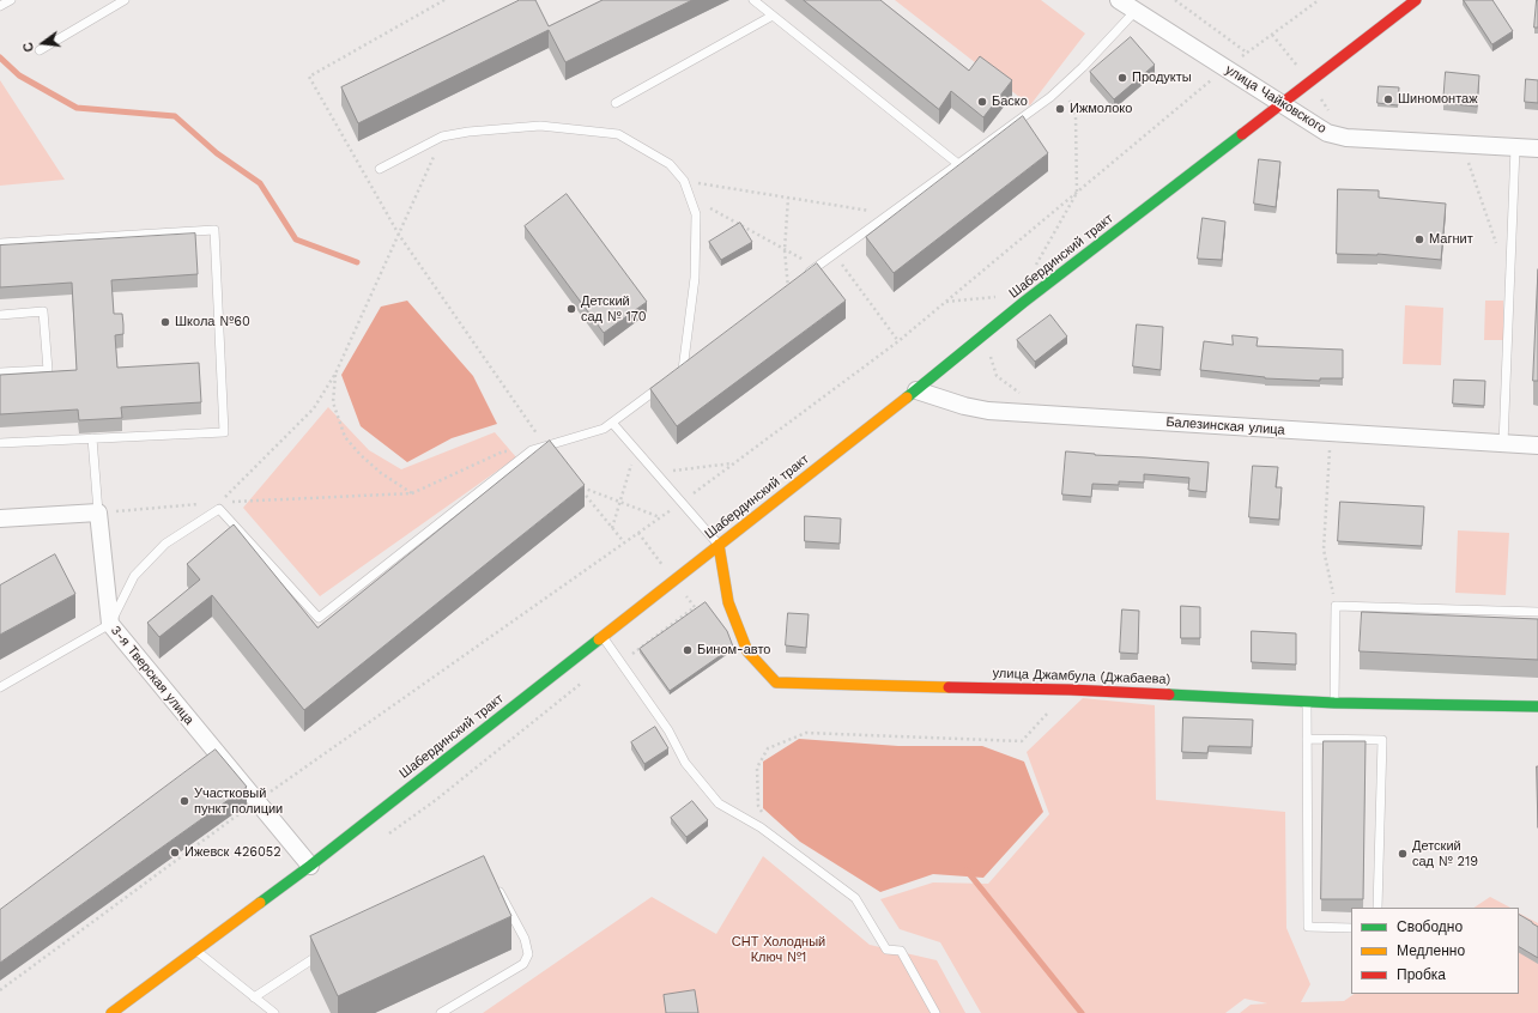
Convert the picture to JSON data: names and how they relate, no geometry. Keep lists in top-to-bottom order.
{
  "streets": {
    "main road": ["Шабердинский тракт", "улица Джамбула (Джабаева)"],
    "street": ["улица Чайковского", "Балезинская улица", "3-я Тверская улица"]
  },
  "crossings": [
    ["улица Чайковского", "Шабердинский тракт"],
    ["Шабердинский тракт", "Балезинская улица"],
    ["Шабердинский тракт", "3-я Тверская улица"],
    ["Шабердинский тракт", "улица Джамбула (Джабаева)"]
  ],
  "parks": ["СНТ Холодный Ключ №1"],
  "places": [
    "Продукты",
    "Шиномонтаж",
    "Баско",
    "Ижмолоко",
    "Магнит",
    "Детский сад № 170",
    "Школа №60",
    "Бином-авто",
    "Участковый пункт полиции",
    "Ижевск 426052",
    "Детский сад № 219"
  ],
  "legend": ["Свободно", "Медленно", "Пробка"],
  "north": "left"
}
